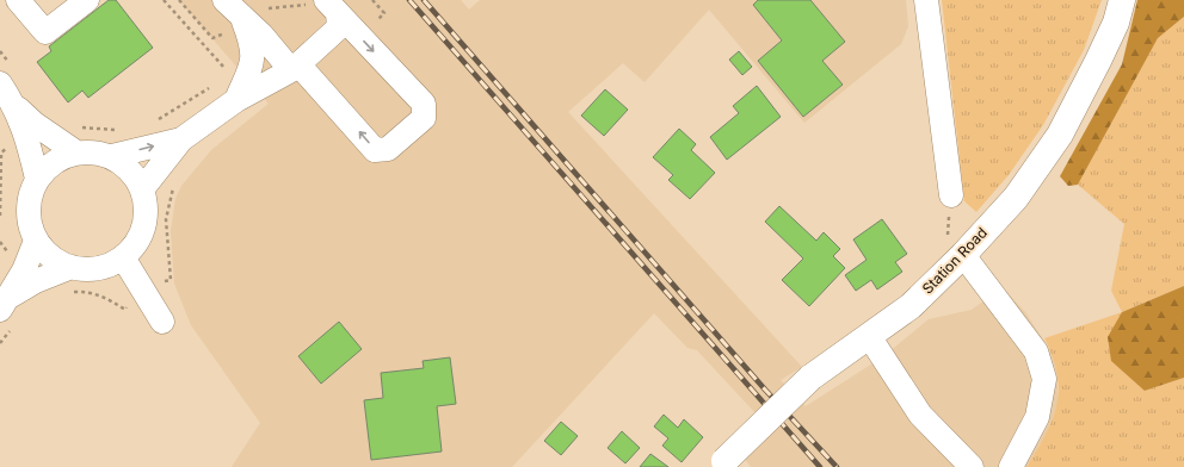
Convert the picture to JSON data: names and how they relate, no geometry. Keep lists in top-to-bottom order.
{
  "streets": {
    "main road": ["Station Road"]
  }
}
